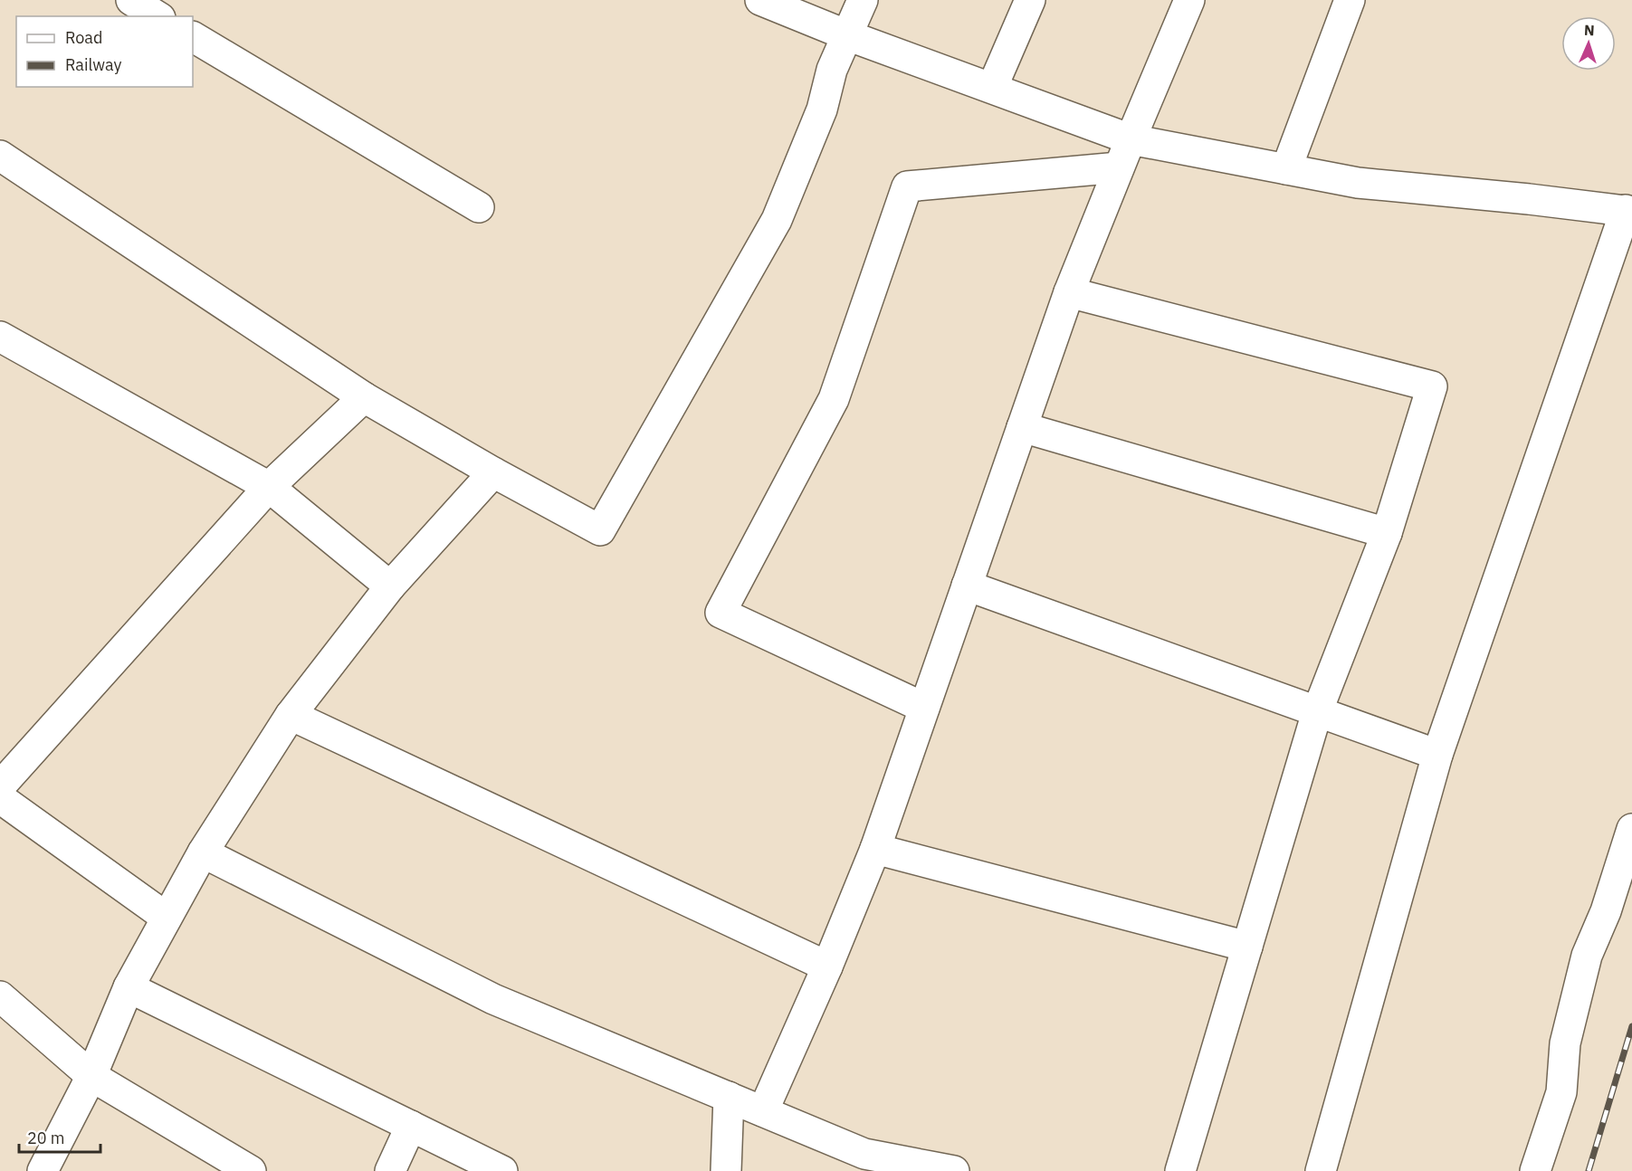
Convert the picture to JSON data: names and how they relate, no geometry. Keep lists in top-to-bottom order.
{
  "legend": ["Road", "Railway"],
  "scale_bar": "20 m",
  "north": "top"
}
